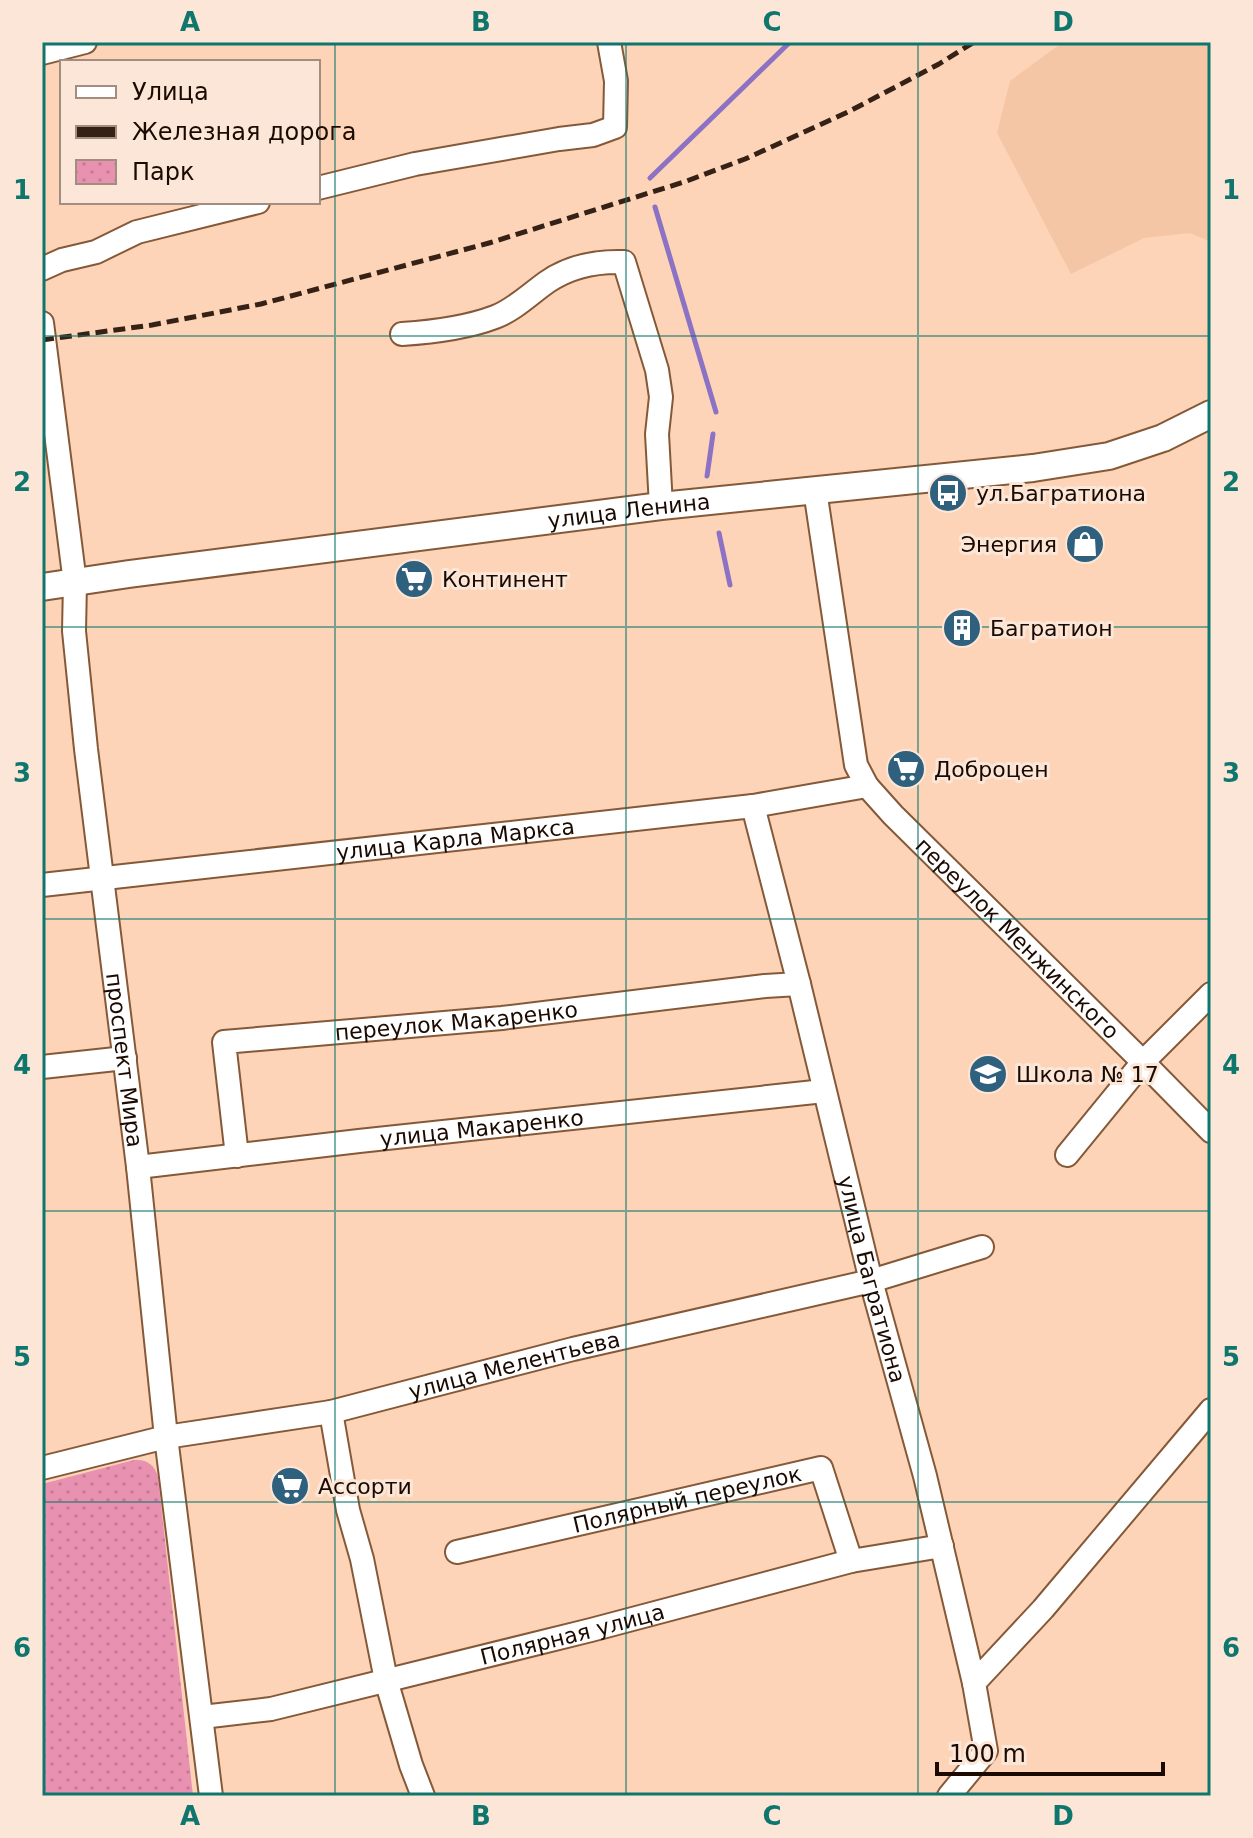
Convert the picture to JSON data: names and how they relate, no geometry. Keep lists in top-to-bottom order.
{
  "streets": {
    "main road": ["улица Ленина"],
    "street": [
      "улица Карла Маркса",
      "переулок Менжинского",
      "переулок Макаренко",
      "проспект Мира",
      "улица Макаренко",
      "улица Багратиона",
      "улица Мелентьева",
      "Полярный переулок",
      "Полярная улица"
    ]
  },
  "crossings": [
    ["улица Ленина", "проспект Мира"],
    ["улица Карла Маркса", "переулок Менжинского"],
    ["улица Карла Маркса", "проспект Мира"],
    ["улица Карла Маркса", "улица Багратиона"],
    ["переулок Макаренко", "улица Макаренко"],
    ["переулок Макаренко", "улица Багратиона"],
    ["проспект Мира", "улица Макаренко"],
    ["проспект Мира", "улица Мелентьева"],
    ["проспект Мира", "Полярная улица"],
    ["улица Макаренко", "улица Багратиона"],
    ["улица Багратиона", "улица Мелентьева"],
    ["улица Багратиона", "Полярная улица"],
    ["Полярный переулок", "Полярная улица"]
  ],
  "places": {
    "bus stop": ["ул.Багратиона"],
    "shop": ["Энергия"],
    "supermarket": ["Континент", "Доброцен", "Ассорти"],
    "building": ["Багратион"],
    "school or university": ["Школа № 17"]
  },
  "legend": ["Улица", "Железная дорога", "Парк"],
  "scale_bar": "100 m",
  "grid": {
    "columns": [
      "A",
      "B",
      "C",
      "D"
    ],
    "rows": [
      "1",
      "2",
      "3",
      "4",
      "5",
      "6"
    ]
  }
}
